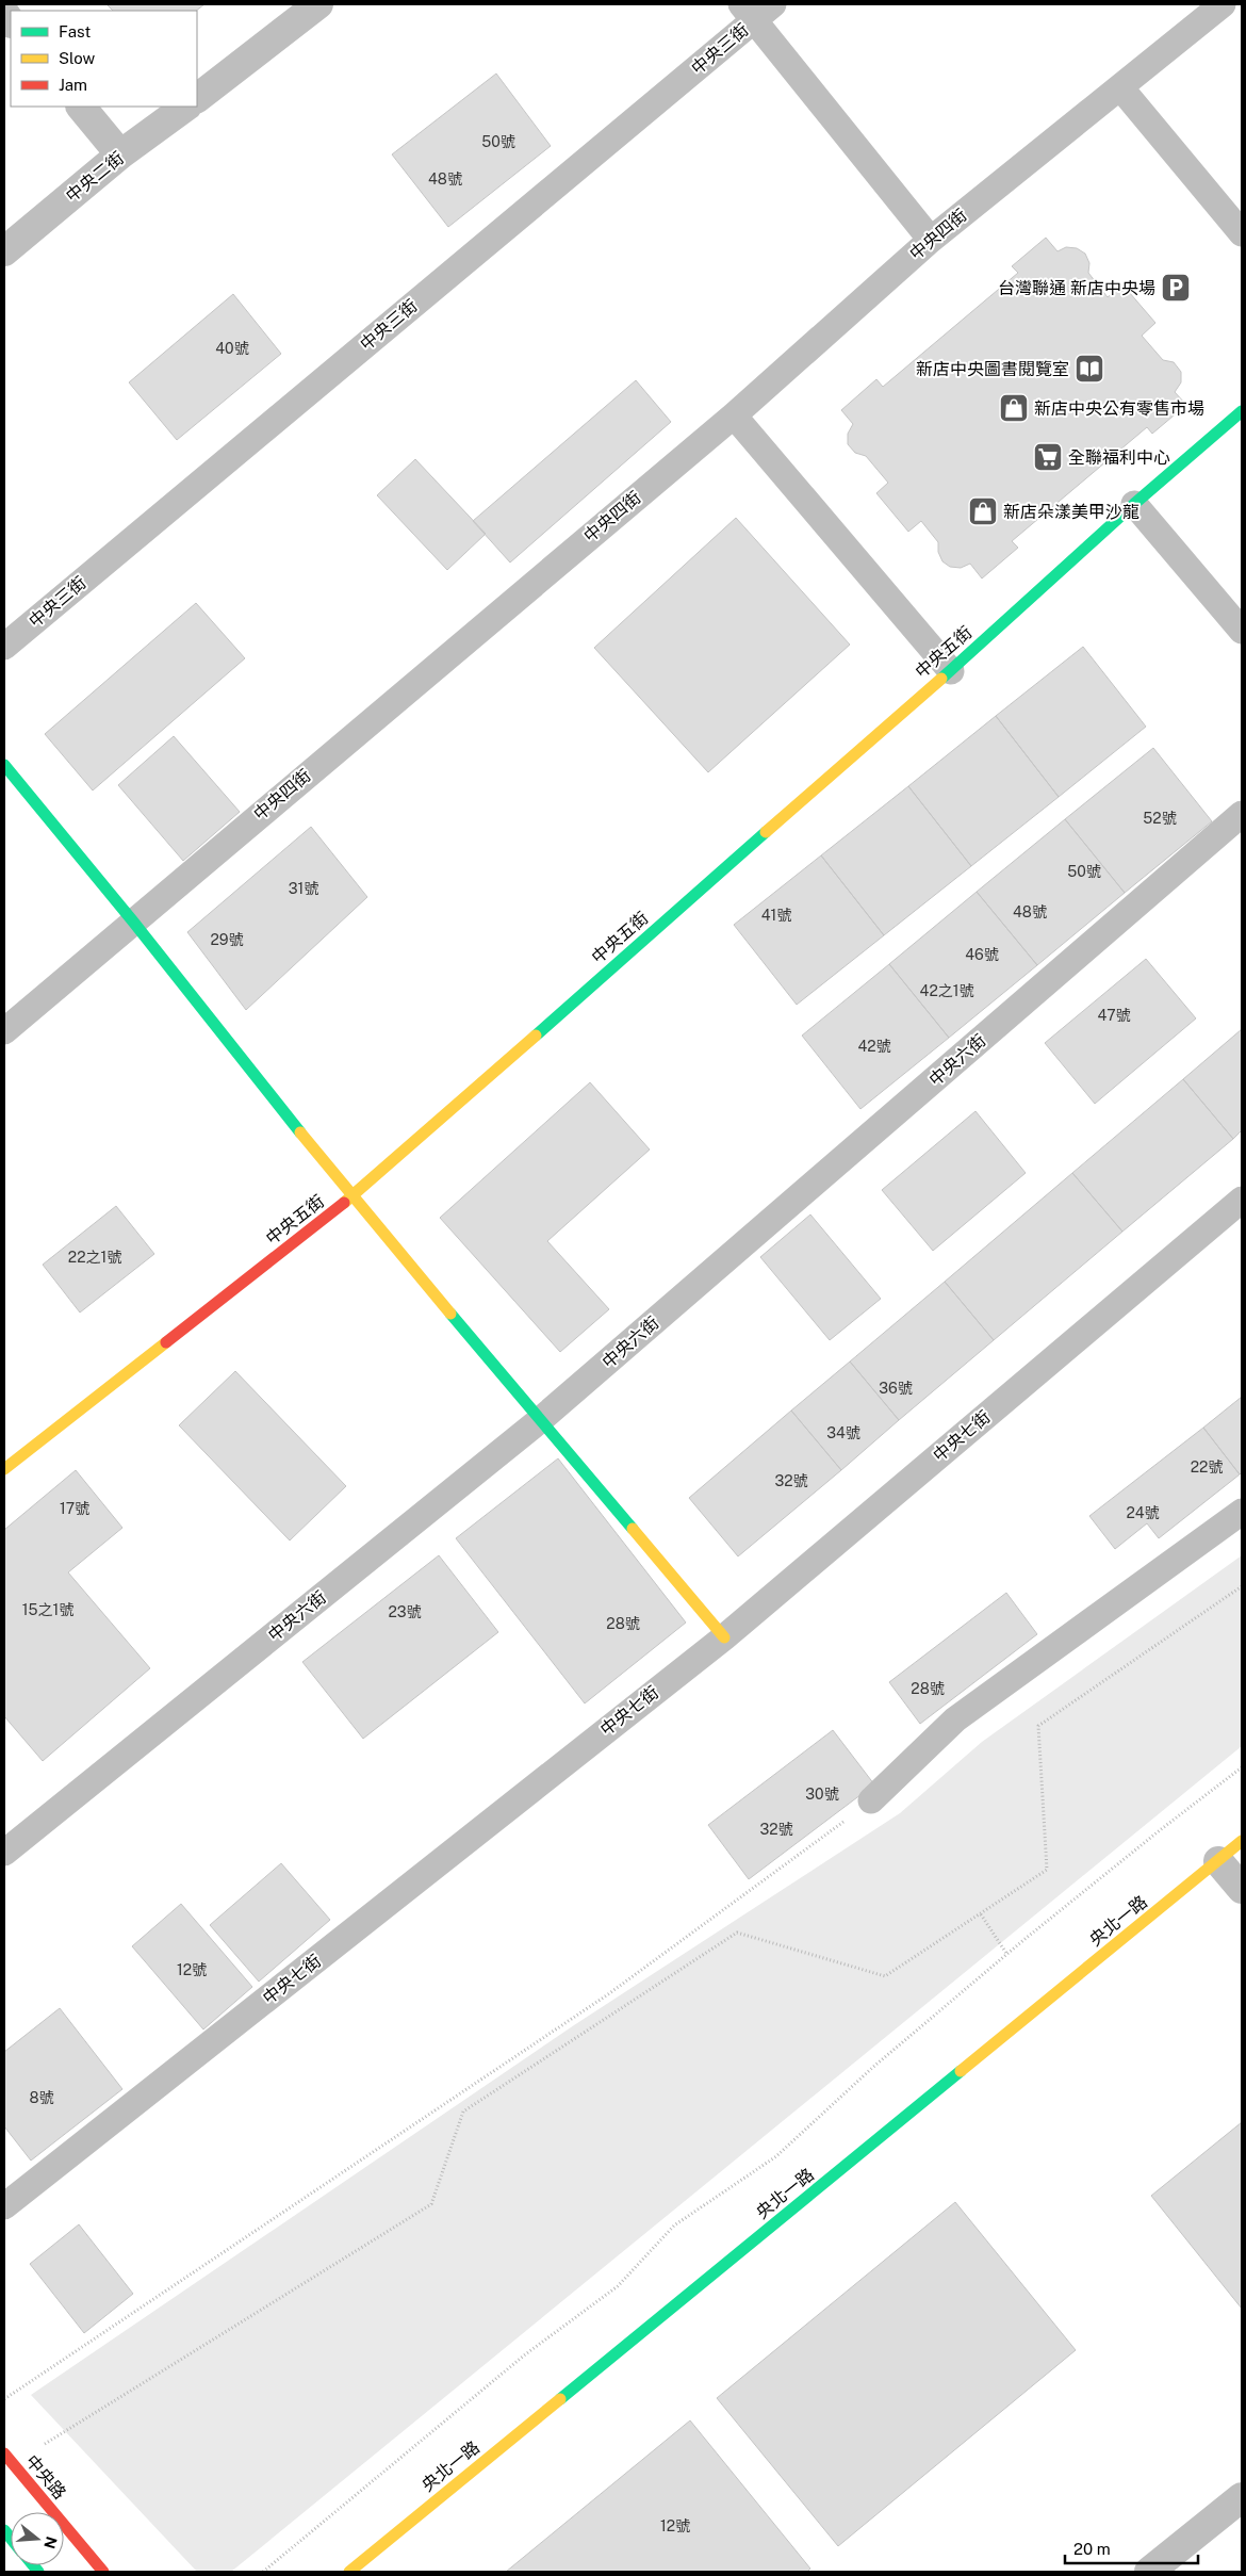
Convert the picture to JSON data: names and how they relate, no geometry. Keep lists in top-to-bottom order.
{
  "streets": {
    "street": [
      "中央二街",
      "中央五街",
      "央北一路",
      "中央路"
    ],
    "lane": [
      "中央三街",
      "中央四街",
      "中央六街",
      "中央七街"
    ]
  },
  "places": {
    "parking": ["台灣聯通 新店中央場"],
    "library": ["新店中央圖書閱覽室"],
    "shop": ["新店中央公有零售市場", "新店朵漾美甲沙龍"],
    "supermarket": ["全聯福利中心"]
  },
  "house_numbers": [
    "50號",
    "48號",
    "40號",
    "52號",
    "50號",
    "31號",
    "48號",
    "41號",
    "29號",
    "46號",
    "42之1號",
    "47號",
    "42號",
    "22之1號",
    "36號",
    "34號",
    "22號",
    "32號",
    "17號",
    "24號",
    "15之1號",
    "23號",
    "28號",
    "28號",
    "30號",
    "32號",
    "12號",
    "8號",
    "12號"
  ],
  "legend": ["Fast", "Slow", "Jam"],
  "scale_bar": "20 m",
  "north": "right"
}
